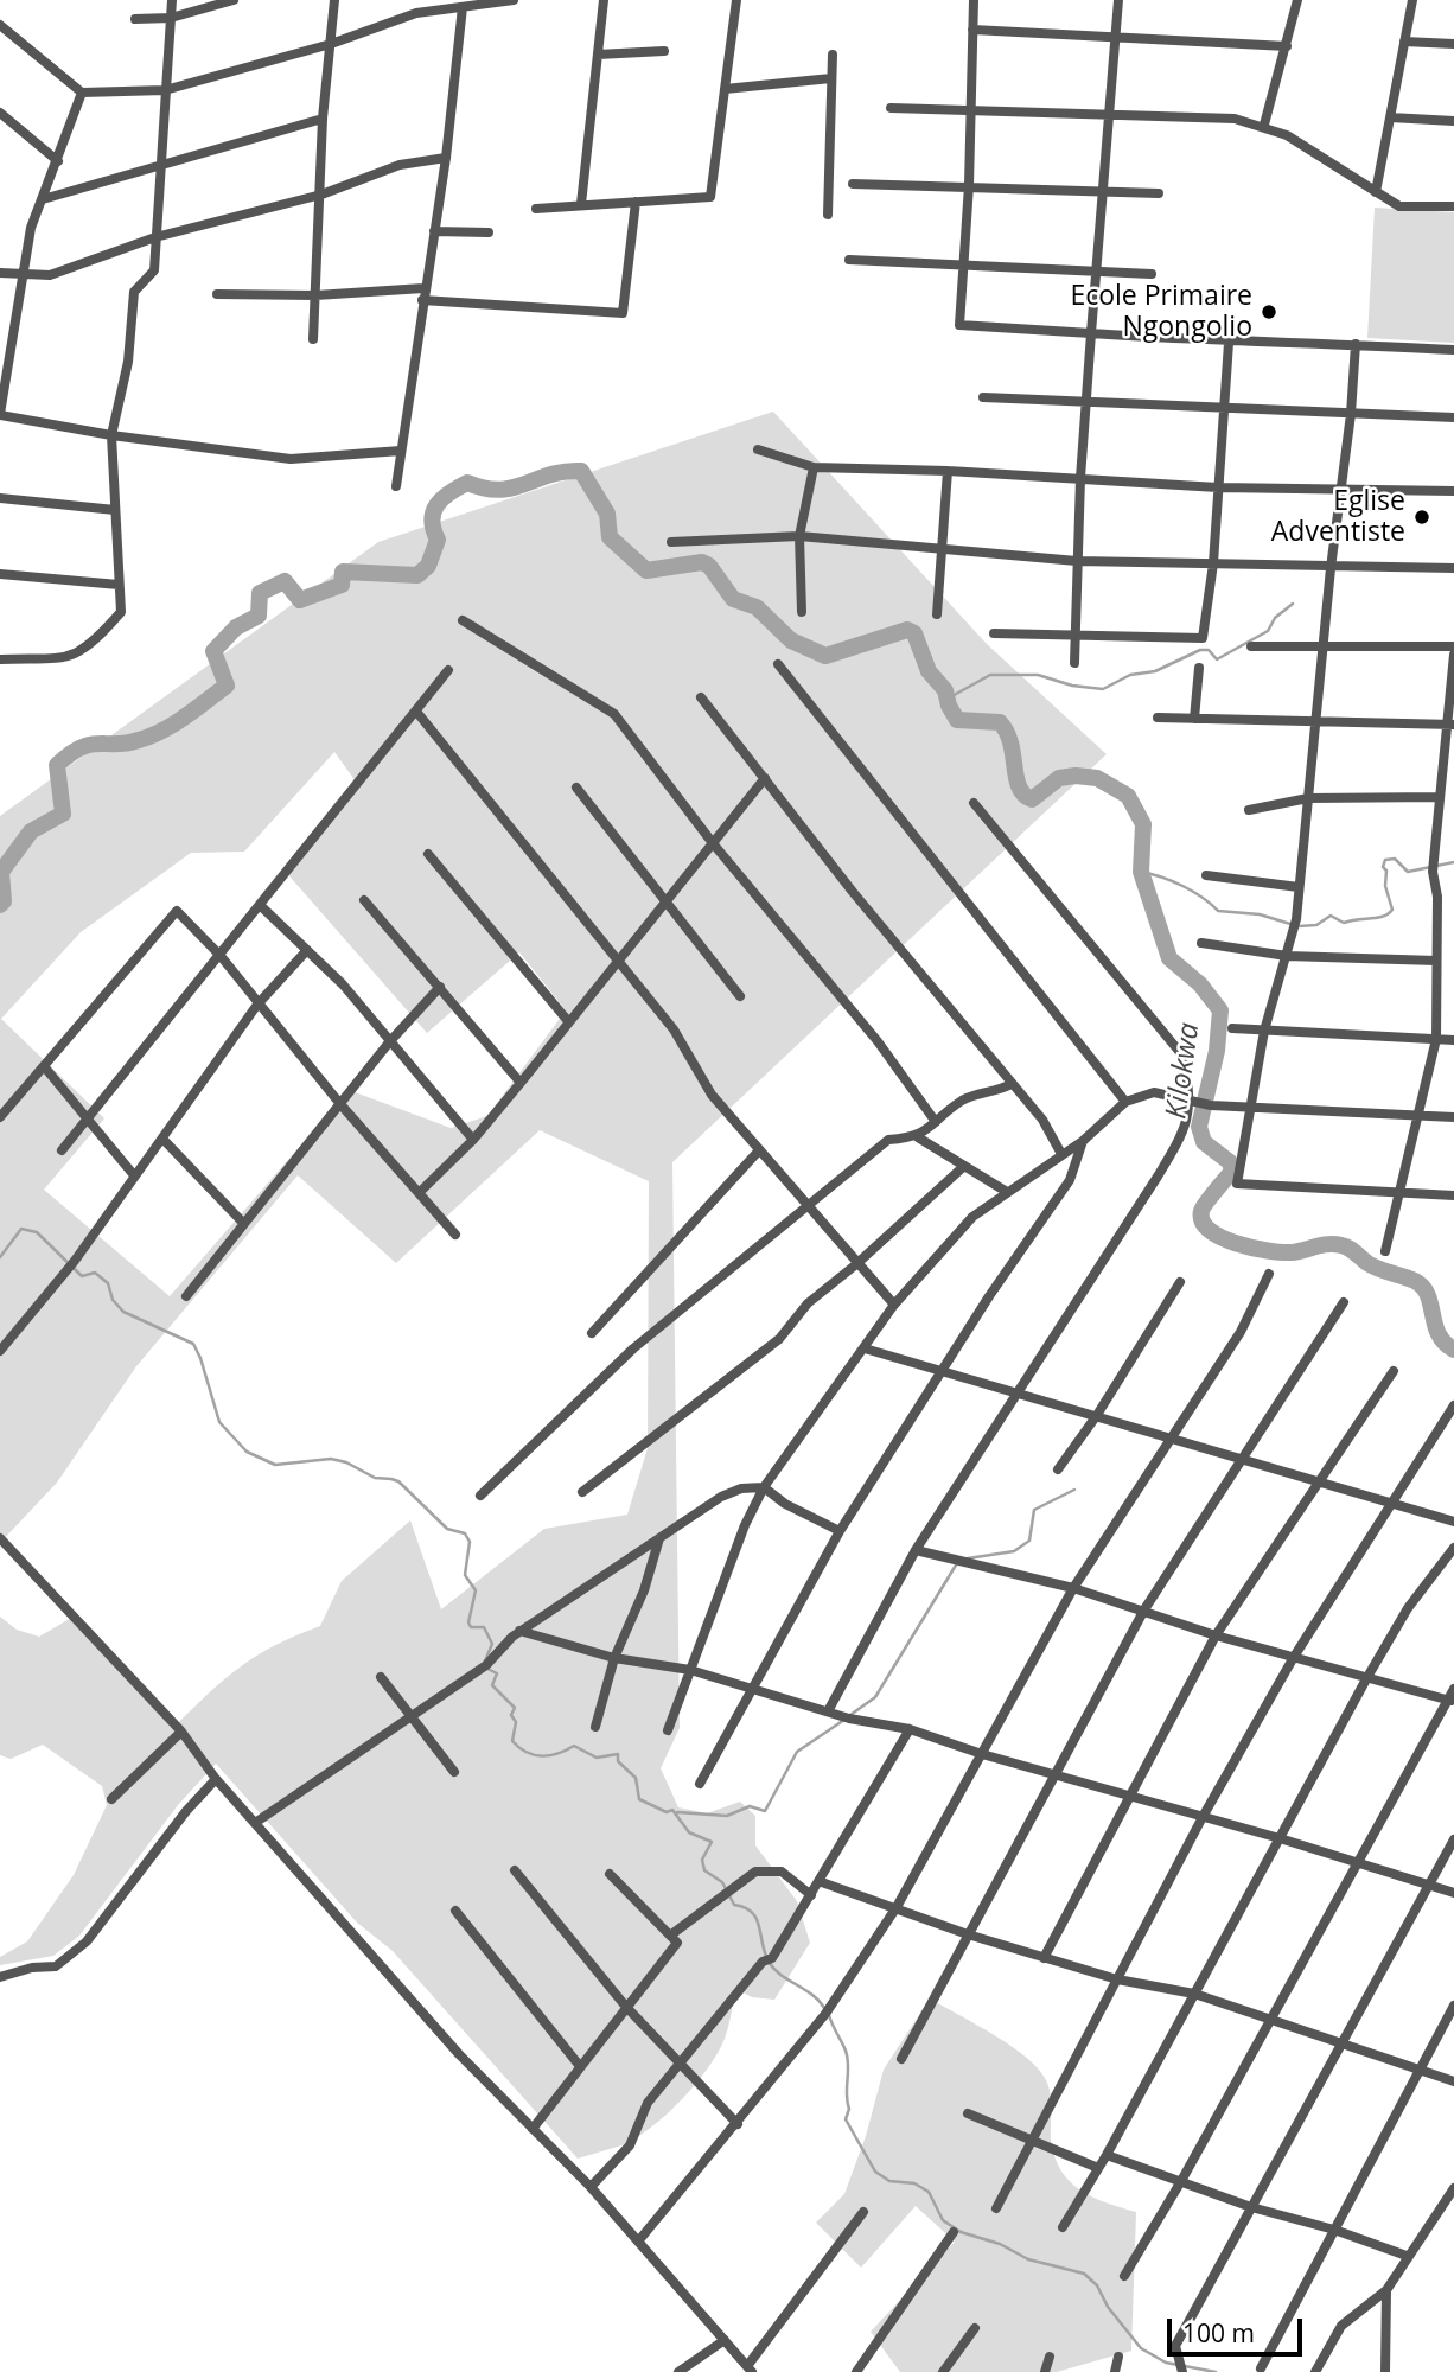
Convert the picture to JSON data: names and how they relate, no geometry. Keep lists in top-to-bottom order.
{
  "water": ["Kilokwa"],
  "places": ["Ecole Primaire Ngongolio", "Eglise Adventiste"],
  "scale_bar": "100 m"
}
